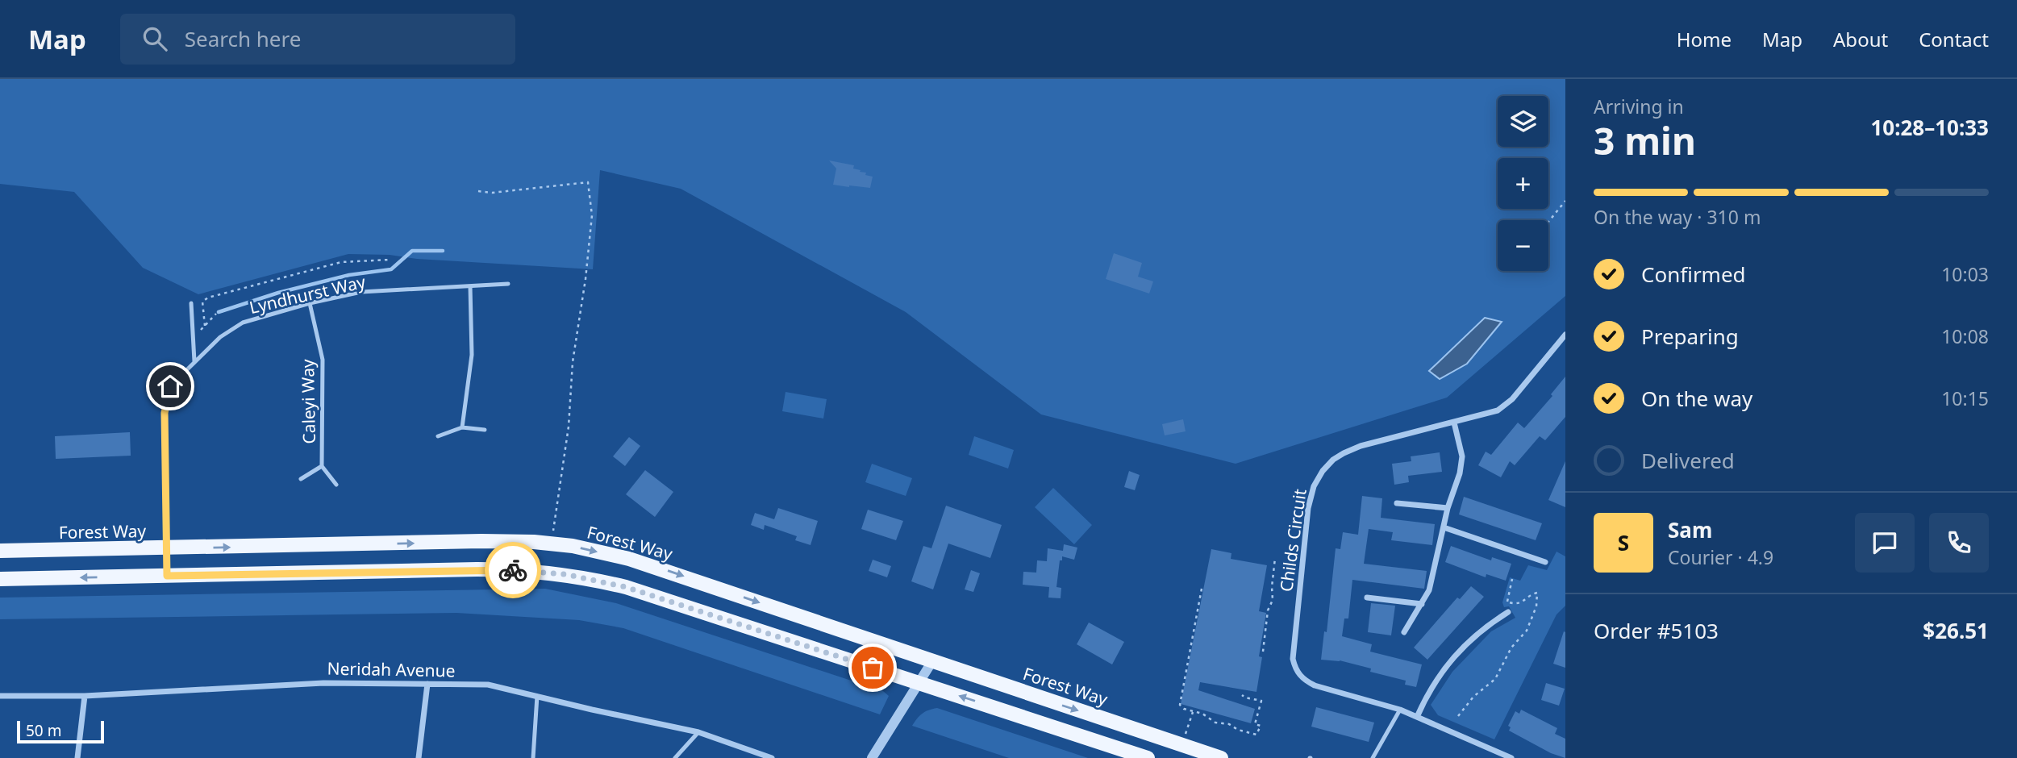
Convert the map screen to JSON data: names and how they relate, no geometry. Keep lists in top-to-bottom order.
{
  "streets": {
    "main road": ["Forest Way"],
    "street": ["Childs Circuit", "Neridah Avenue"],
    "lane": ["Lyndhurst Way", "Caleyi Way"]
  },
  "crossings": [
    ["Lyndhurst Way", "Caleyi Way"]
  ],
  "scale_bar": "50 m",
  "page": {
    "header": "Map",
    "search": "Search here",
    "nav": [
      "Home",
      "Map",
      "About",
      "Contact"
    ],
    "heading": ["3 min", "Arriving in", "10:28–10:33"],
    "panel": [
      "Sam",
      "Courier · 4.9",
      "Order #5103",
      "$26.51"
    ],
    "map_buttons": ["+", "−"],
    "bar": "On the way · 310 m",
    "list": [
      ["Confirmed", "10:03"],
      ["Preparing", "10:08"],
      ["On the way", "10:15"],
      "Delivered"
    ],
    "round": "S",
    "scale": "50 m"
  }
}
